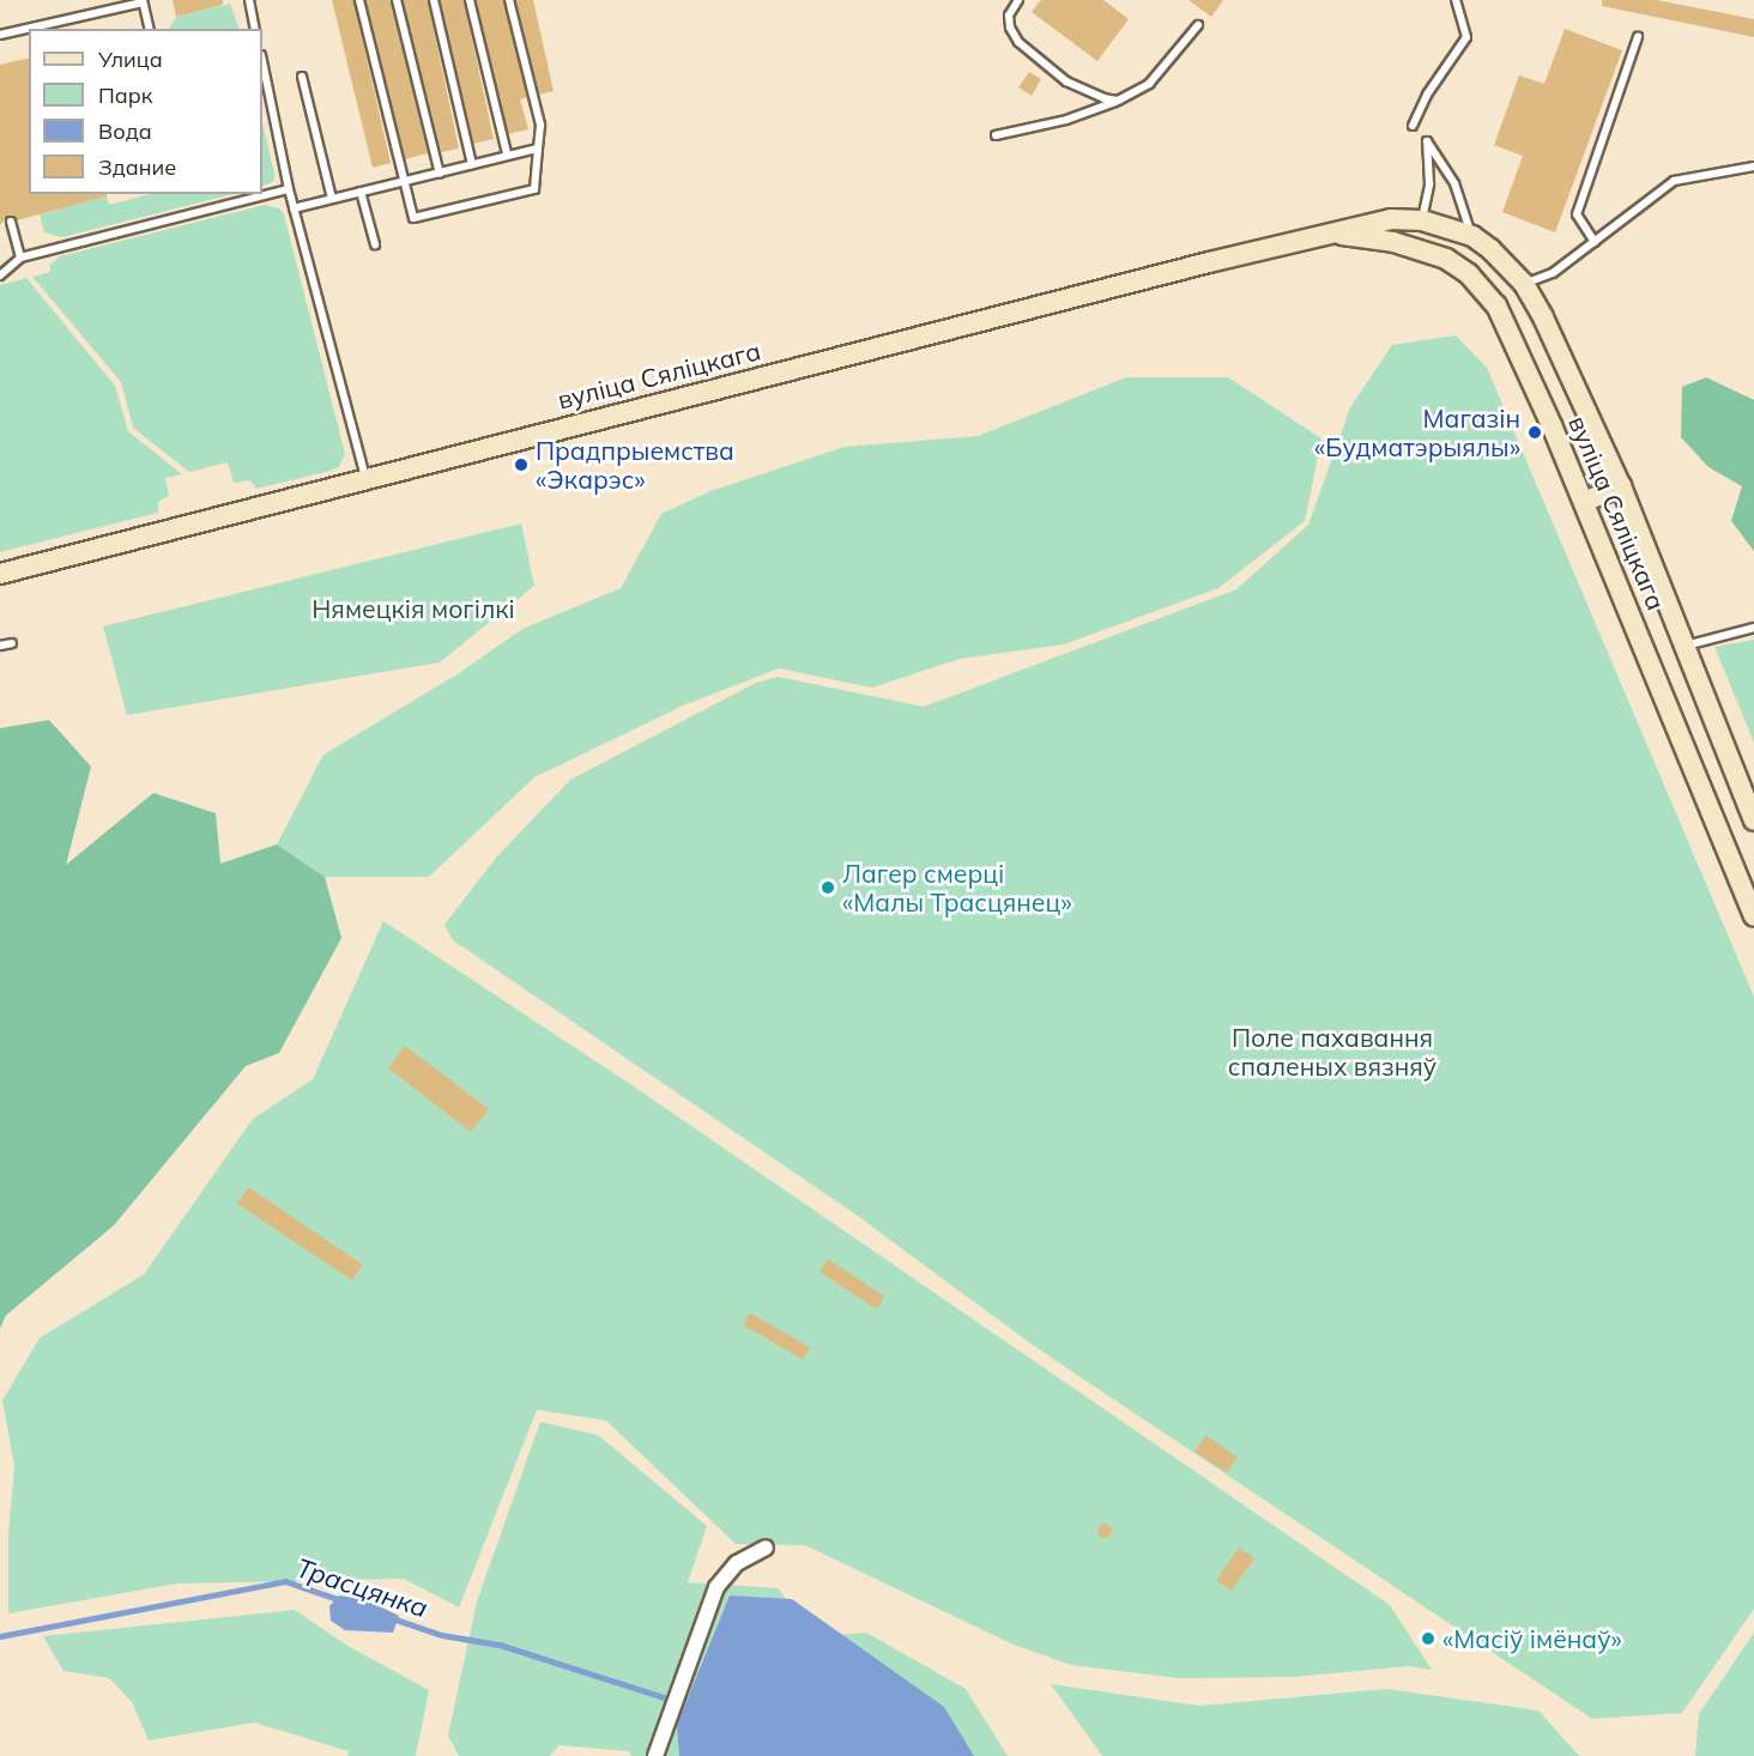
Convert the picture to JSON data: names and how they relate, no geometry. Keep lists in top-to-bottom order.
{
  "streets": {
    "main road": ["вуліца Сяліцкага"]
  },
  "water": ["Трасцянка"],
  "parks": ["Нямецкія могілкі", "Поле пахавання спаленых вязняў"],
  "places": [
    "Магазін «Будматэрыялы»",
    "Прадпрыемства «Экарэс»",
    "Лагер смерці «Малы Трасцянец»",
    "«Масіў імёнаў»"
  ],
  "legend": [
    "Улица",
    "Парк",
    "Вода",
    "Здание"
  ]
}
